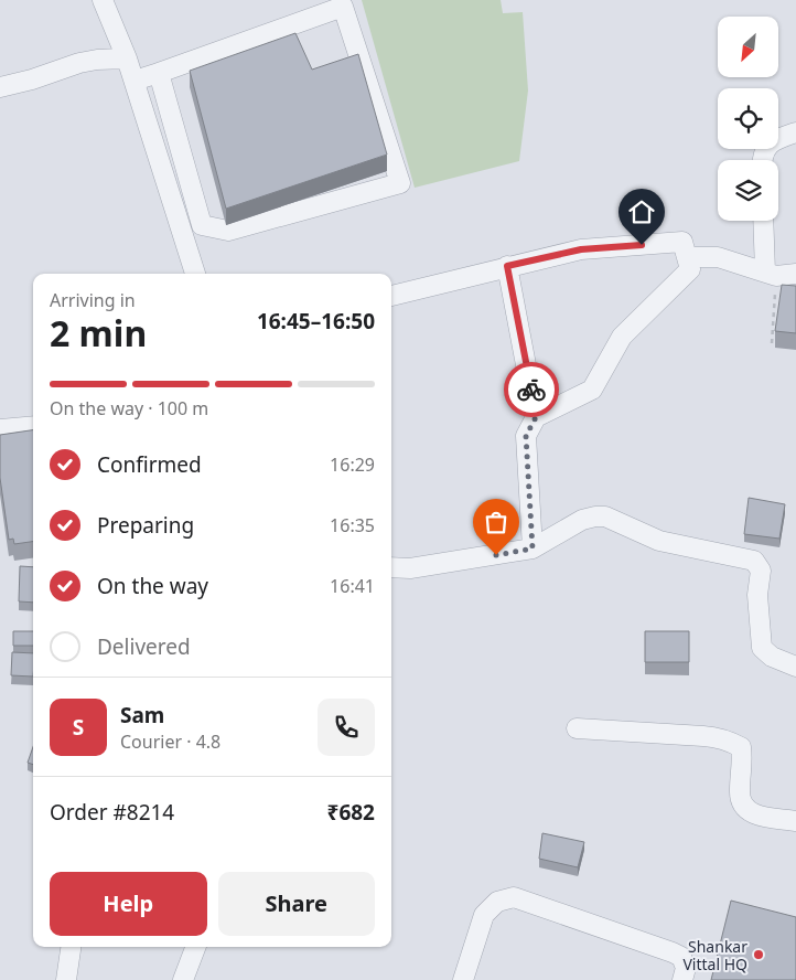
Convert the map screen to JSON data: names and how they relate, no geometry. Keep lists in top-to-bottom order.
{
  "places": ["Shankar Vittal HQ"],
  "north": "bottom left",
  "page": {
    "heading": ["2 min", "Arriving in", "16:45–16:50"],
    "panel": [
      "Sam",
      "Courier · 4.8",
      "Order #8214",
      "₹682"
    ],
    "bar": "On the way · 100 m",
    "list": [
      ["Confirmed", "16:29"],
      ["Preparing", "16:35"],
      ["On the way", "16:41"],
      "Delivered"
    ],
    "round": "S",
    "buttons": ["Help", "Share"]
  }
}
